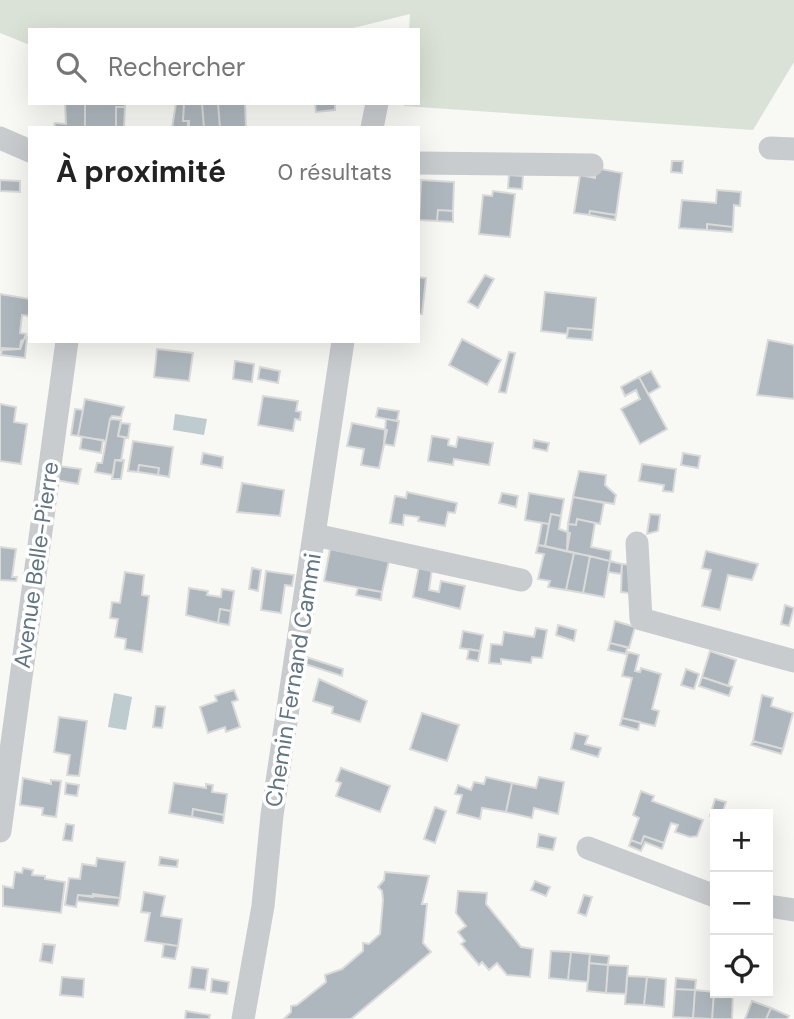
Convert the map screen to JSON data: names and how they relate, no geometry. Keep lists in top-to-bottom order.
{
  "streets": {
    "street": ["Avenue Belle-Pierre", "Chemin Fernand Cammi"]
  },
  "page": {
    "search": "Rechercher",
    "heading": ["À proximité", "0 résultats"],
    "map_buttons": ["+", "−"]
  }
}
